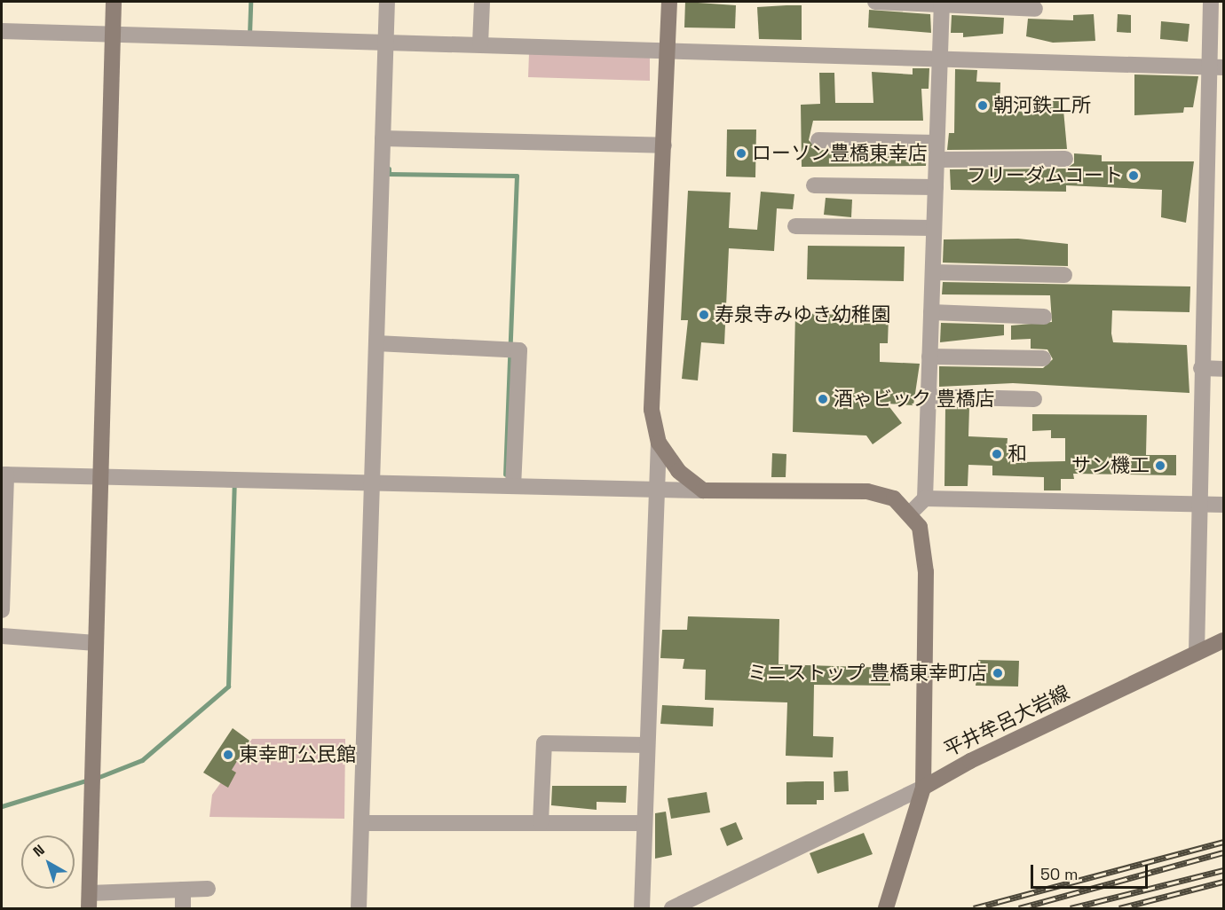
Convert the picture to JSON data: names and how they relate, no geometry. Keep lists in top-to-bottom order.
{
  "streets": {
    "street": ["平井牟呂大岩線"]
  },
  "places": [
    "朝河鉄工所",
    "ローソン豊橋東幸店",
    "フリーダムコート",
    "寿泉寺みゆき幼稚園",
    "酒ゃビック 豊橋店",
    "和",
    "サン機工",
    "ミニストップ 豊橋東幸町店",
    "東幸町公民館"
  ],
  "scale_bar": "50 m",
  "north": "top left"
}
